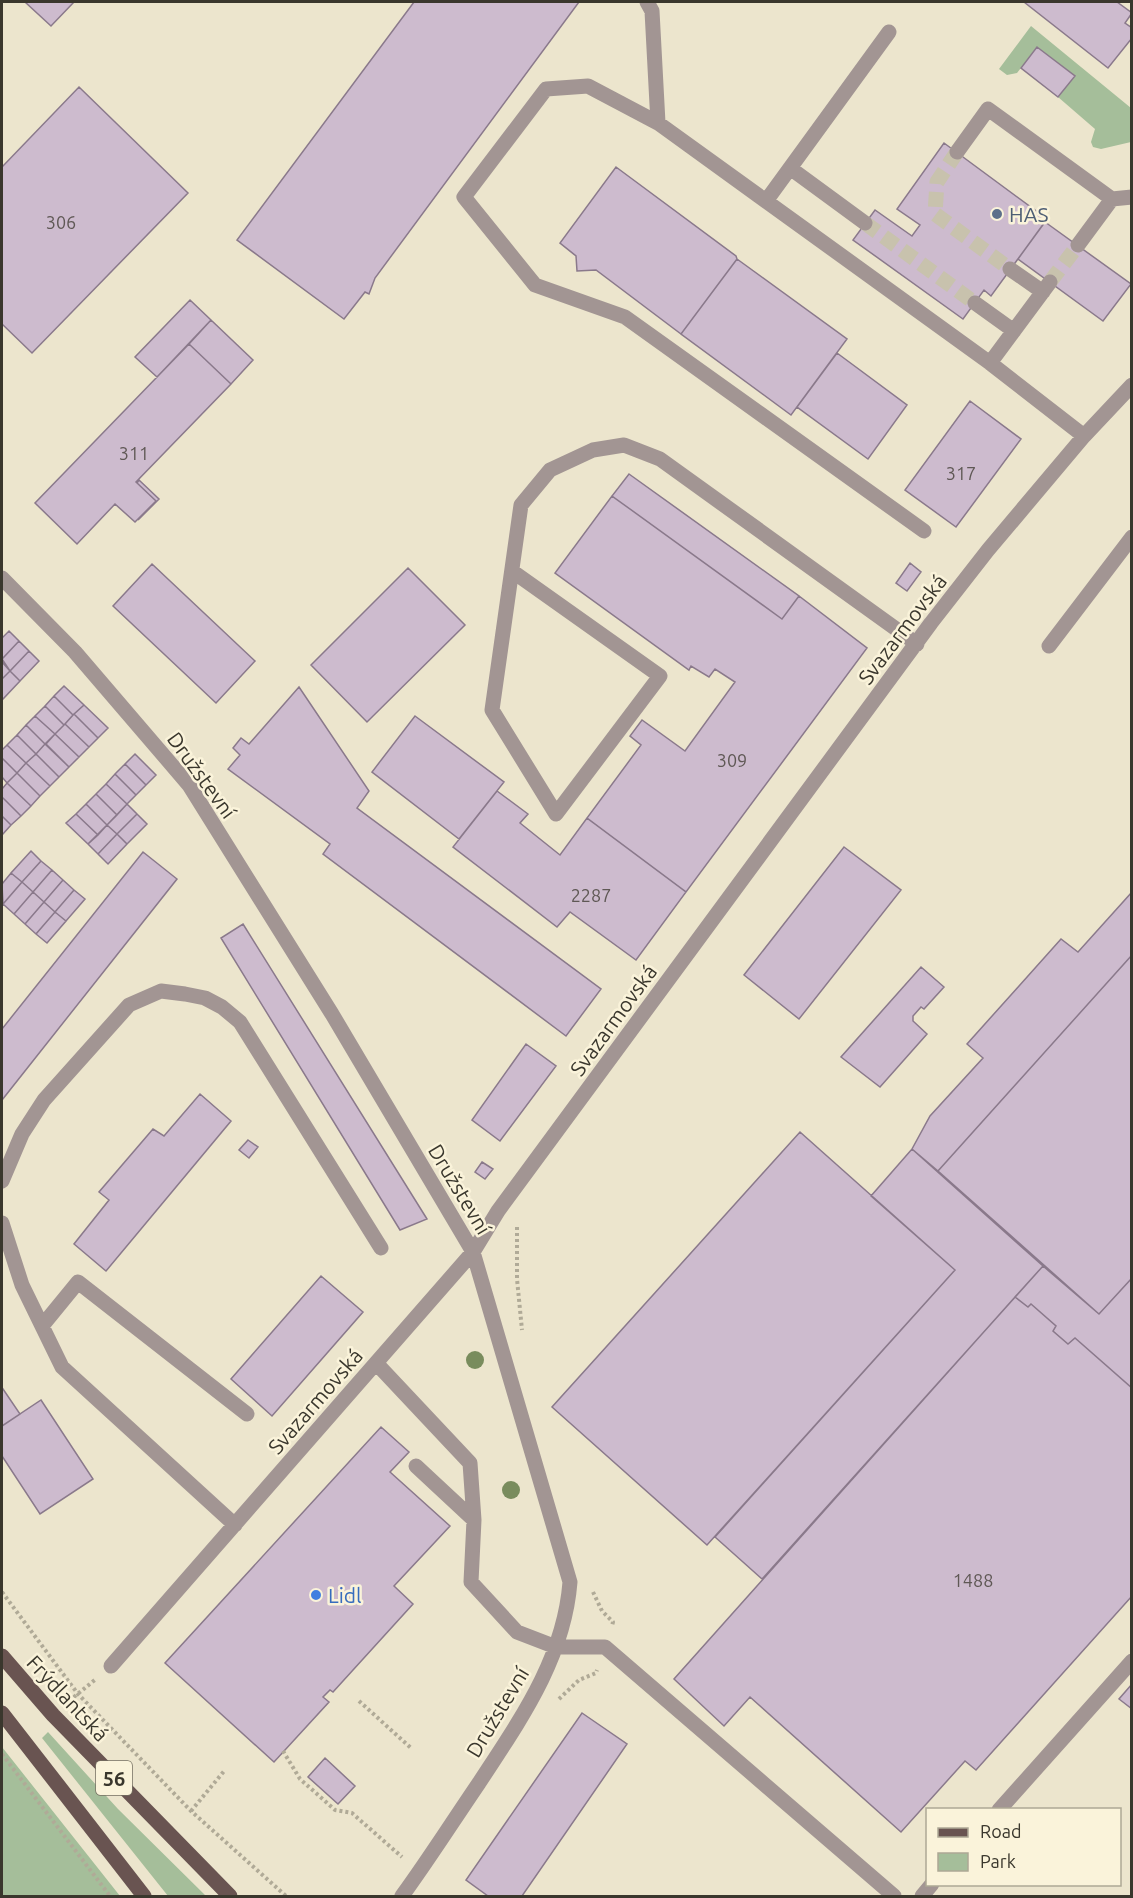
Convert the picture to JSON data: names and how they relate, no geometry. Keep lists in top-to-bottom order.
{
  "streets": {
    "main road": ["Frýdlantská", "56"],
    "street": ["Svazarmovská", "Družstevní"]
  },
  "crossings": [
    ["Svazarmovská", "Družstevní"]
  ],
  "places": ["HAS", "Lidl"],
  "house_numbers": [
    "306",
    "311",
    "317",
    "309",
    "2287",
    "1488"
  ],
  "legend": ["Road", "Park"]
}
